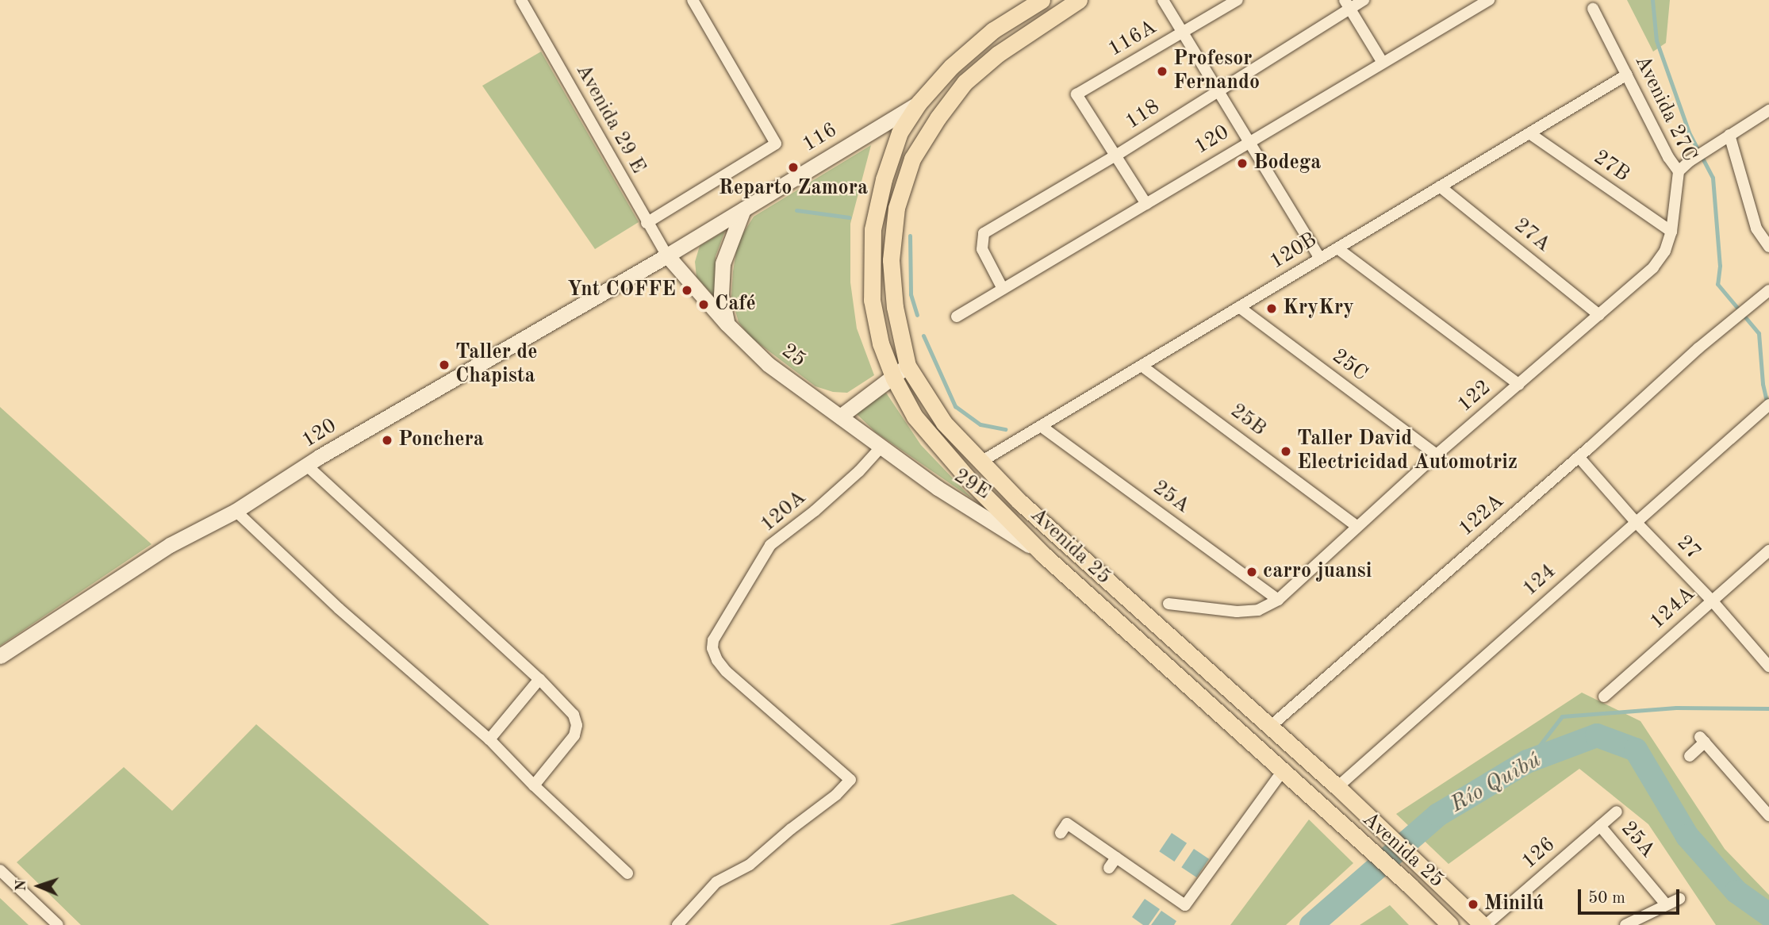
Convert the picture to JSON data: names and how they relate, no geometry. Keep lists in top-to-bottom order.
{
  "streets": {
    "main road": [
      "116",
      "120",
      "25",
      "29E",
      "Avenida 25"
    ],
    "street": [
      "116A",
      "Avenida 27C",
      "118",
      "Avenida 29 E",
      "27B",
      "27A",
      "120B",
      "25C",
      "122",
      "25B",
      "25A",
      "120A",
      "122A",
      "27",
      "124",
      "124A",
      "126"
    ]
  },
  "crossings": [
    ["116A", "118"],
    ["Avenida 27C", "27B"],
    ["Avenida 27C", "120B"],
    ["Avenida 27C", "122"],
    ["118", "120"],
    ["Avenida 29 E", "116"],
    ["Avenida 29 E", "120"],
    ["Avenida 29 E", "25"],
    ["116", "120"],
    ["116", "25"],
    ["116", "Avenida 25"],
    ["120", "25"],
    ["27B", "120B"],
    ["27B", "122"],
    ["27A", "120B"],
    ["27A", "122"],
    ["120B", "25C"],
    ["120B", "25B"],
    ["120B", "25A"],
    ["120B", "Avenida 25"],
    ["25", "29E"],
    ["25", "120A"],
    ["25C", "122"],
    ["122", "25B"],
    ["122", "25A"],
    ["29E", "120A"],
    ["29E", "Avenida 25"],
    ["25A", "126"],
    ["122A", "Avenida 25"],
    ["122A", "27"],
    ["Avenida 25", "124"],
    ["Avenida 25", "126"],
    ["27", "124"],
    ["27", "124A"]
  ],
  "water": ["Río Quibú"],
  "places": [
    "Profesor Fernando",
    "Bodega",
    "Reparto Zamora",
    "Ynt COFFE",
    "Café",
    "KryKry",
    "Taller de Chapista",
    "Ponchera",
    "Taller David Electricidad Automotriz",
    "carro juansi",
    "Minilú"
  ],
  "scale_bar": "50 m",
  "north": "left"
}
